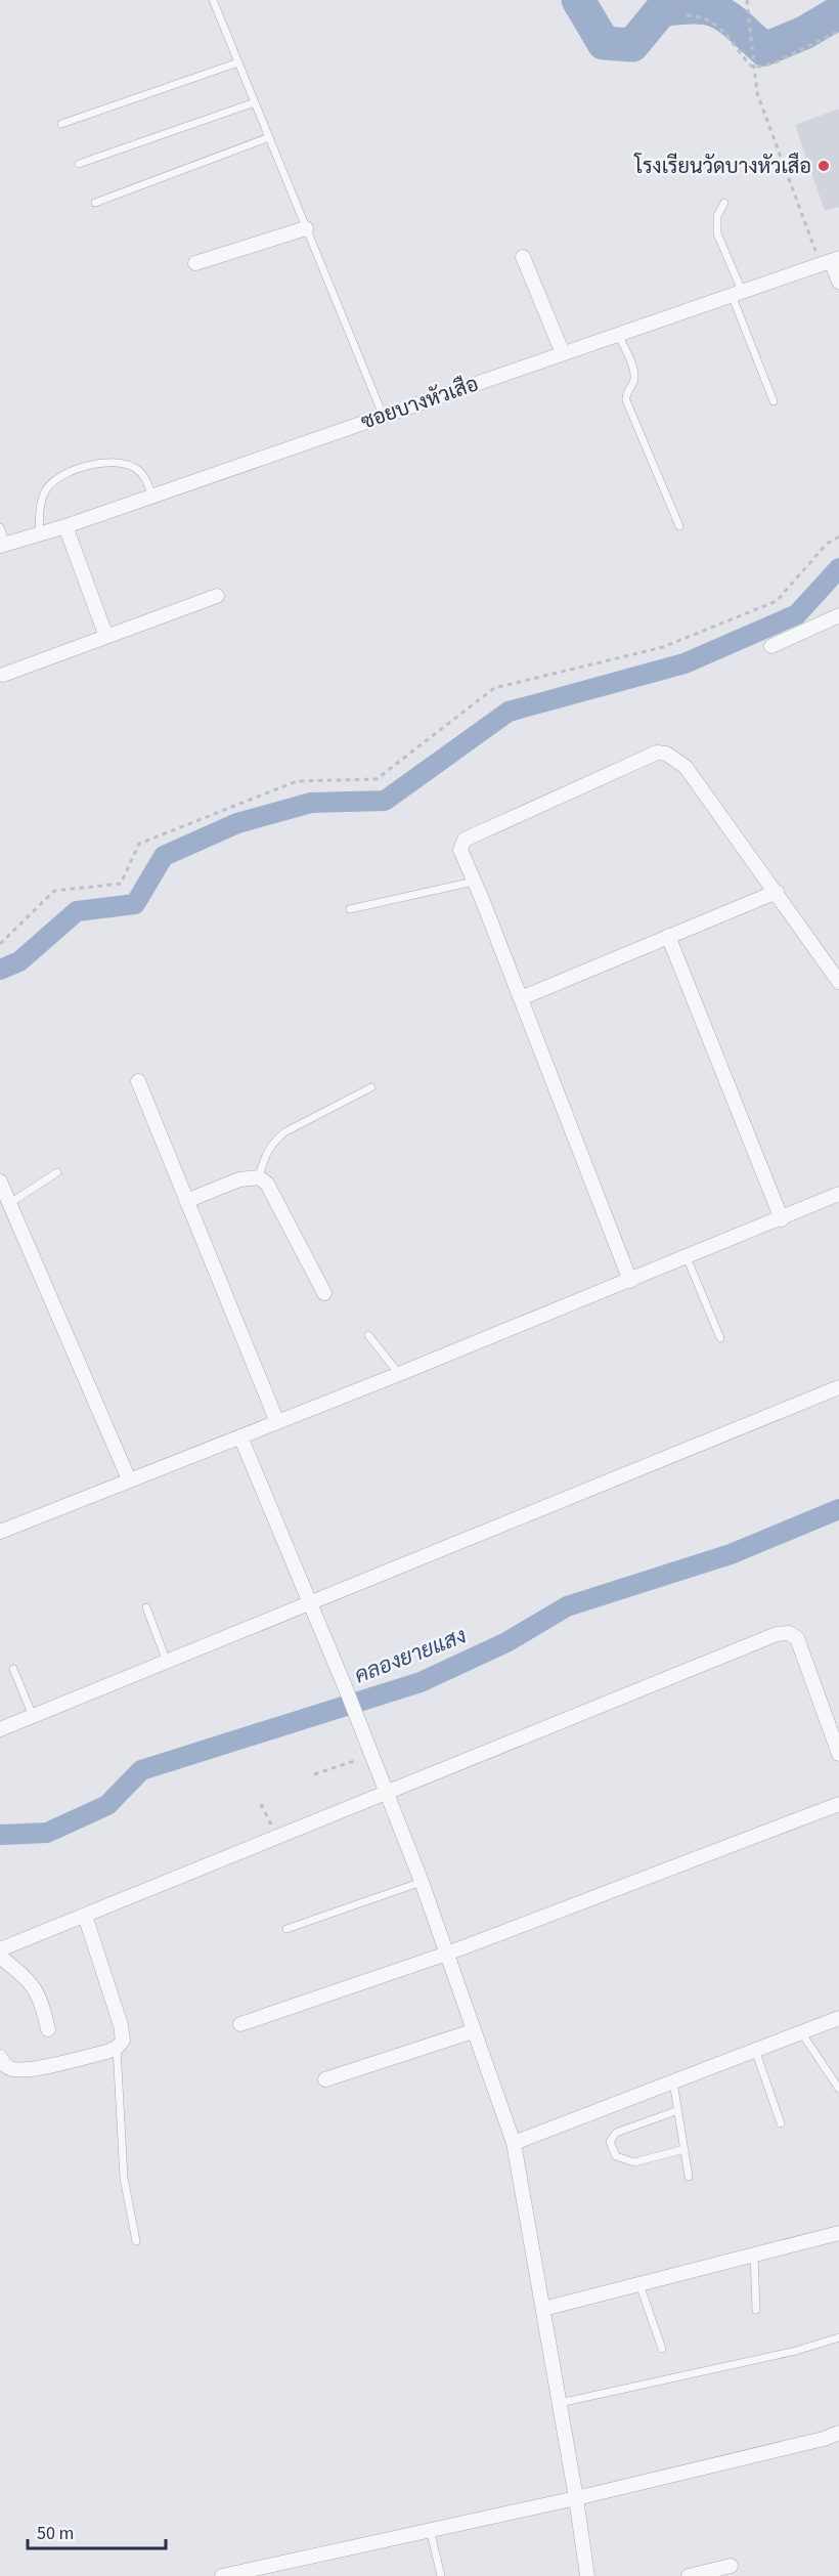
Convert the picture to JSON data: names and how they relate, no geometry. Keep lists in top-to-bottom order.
{
  "streets": {
    "street": ["ซอยบางหัวเสือ"]
  },
  "water": ["คลองยายแสง"],
  "places": ["โรงเรียนวัดบางหัวเสือ"],
  "scale_bar": "50 m"
}
